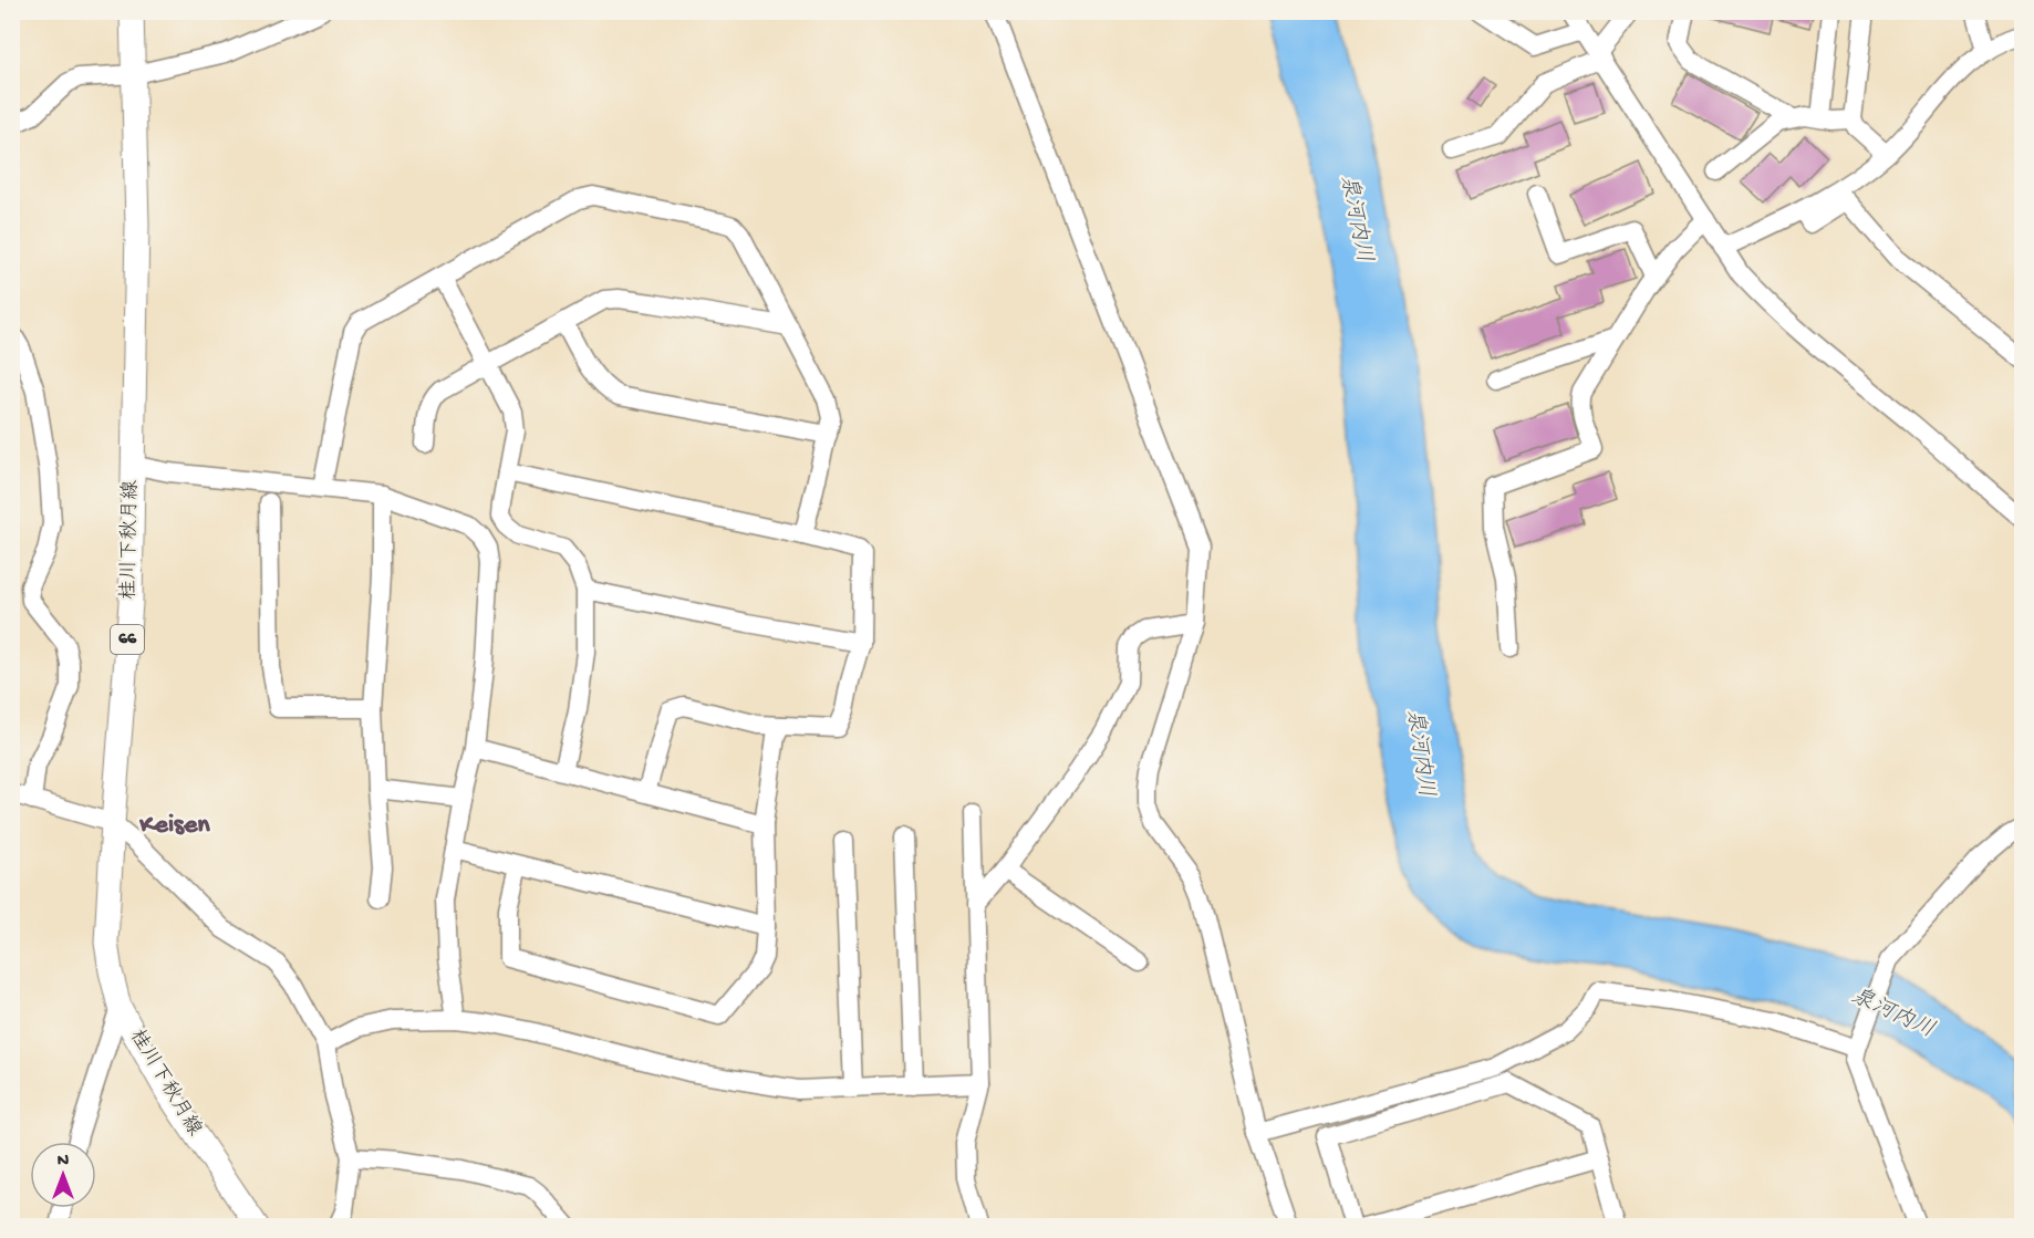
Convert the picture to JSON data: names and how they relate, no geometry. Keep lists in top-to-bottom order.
{
  "streets": {
    "main road": ["桂川下秋月線", "66"]
  },
  "districts": ["Keisen"],
  "water": ["泉河内川"],
  "north": "top"
}
